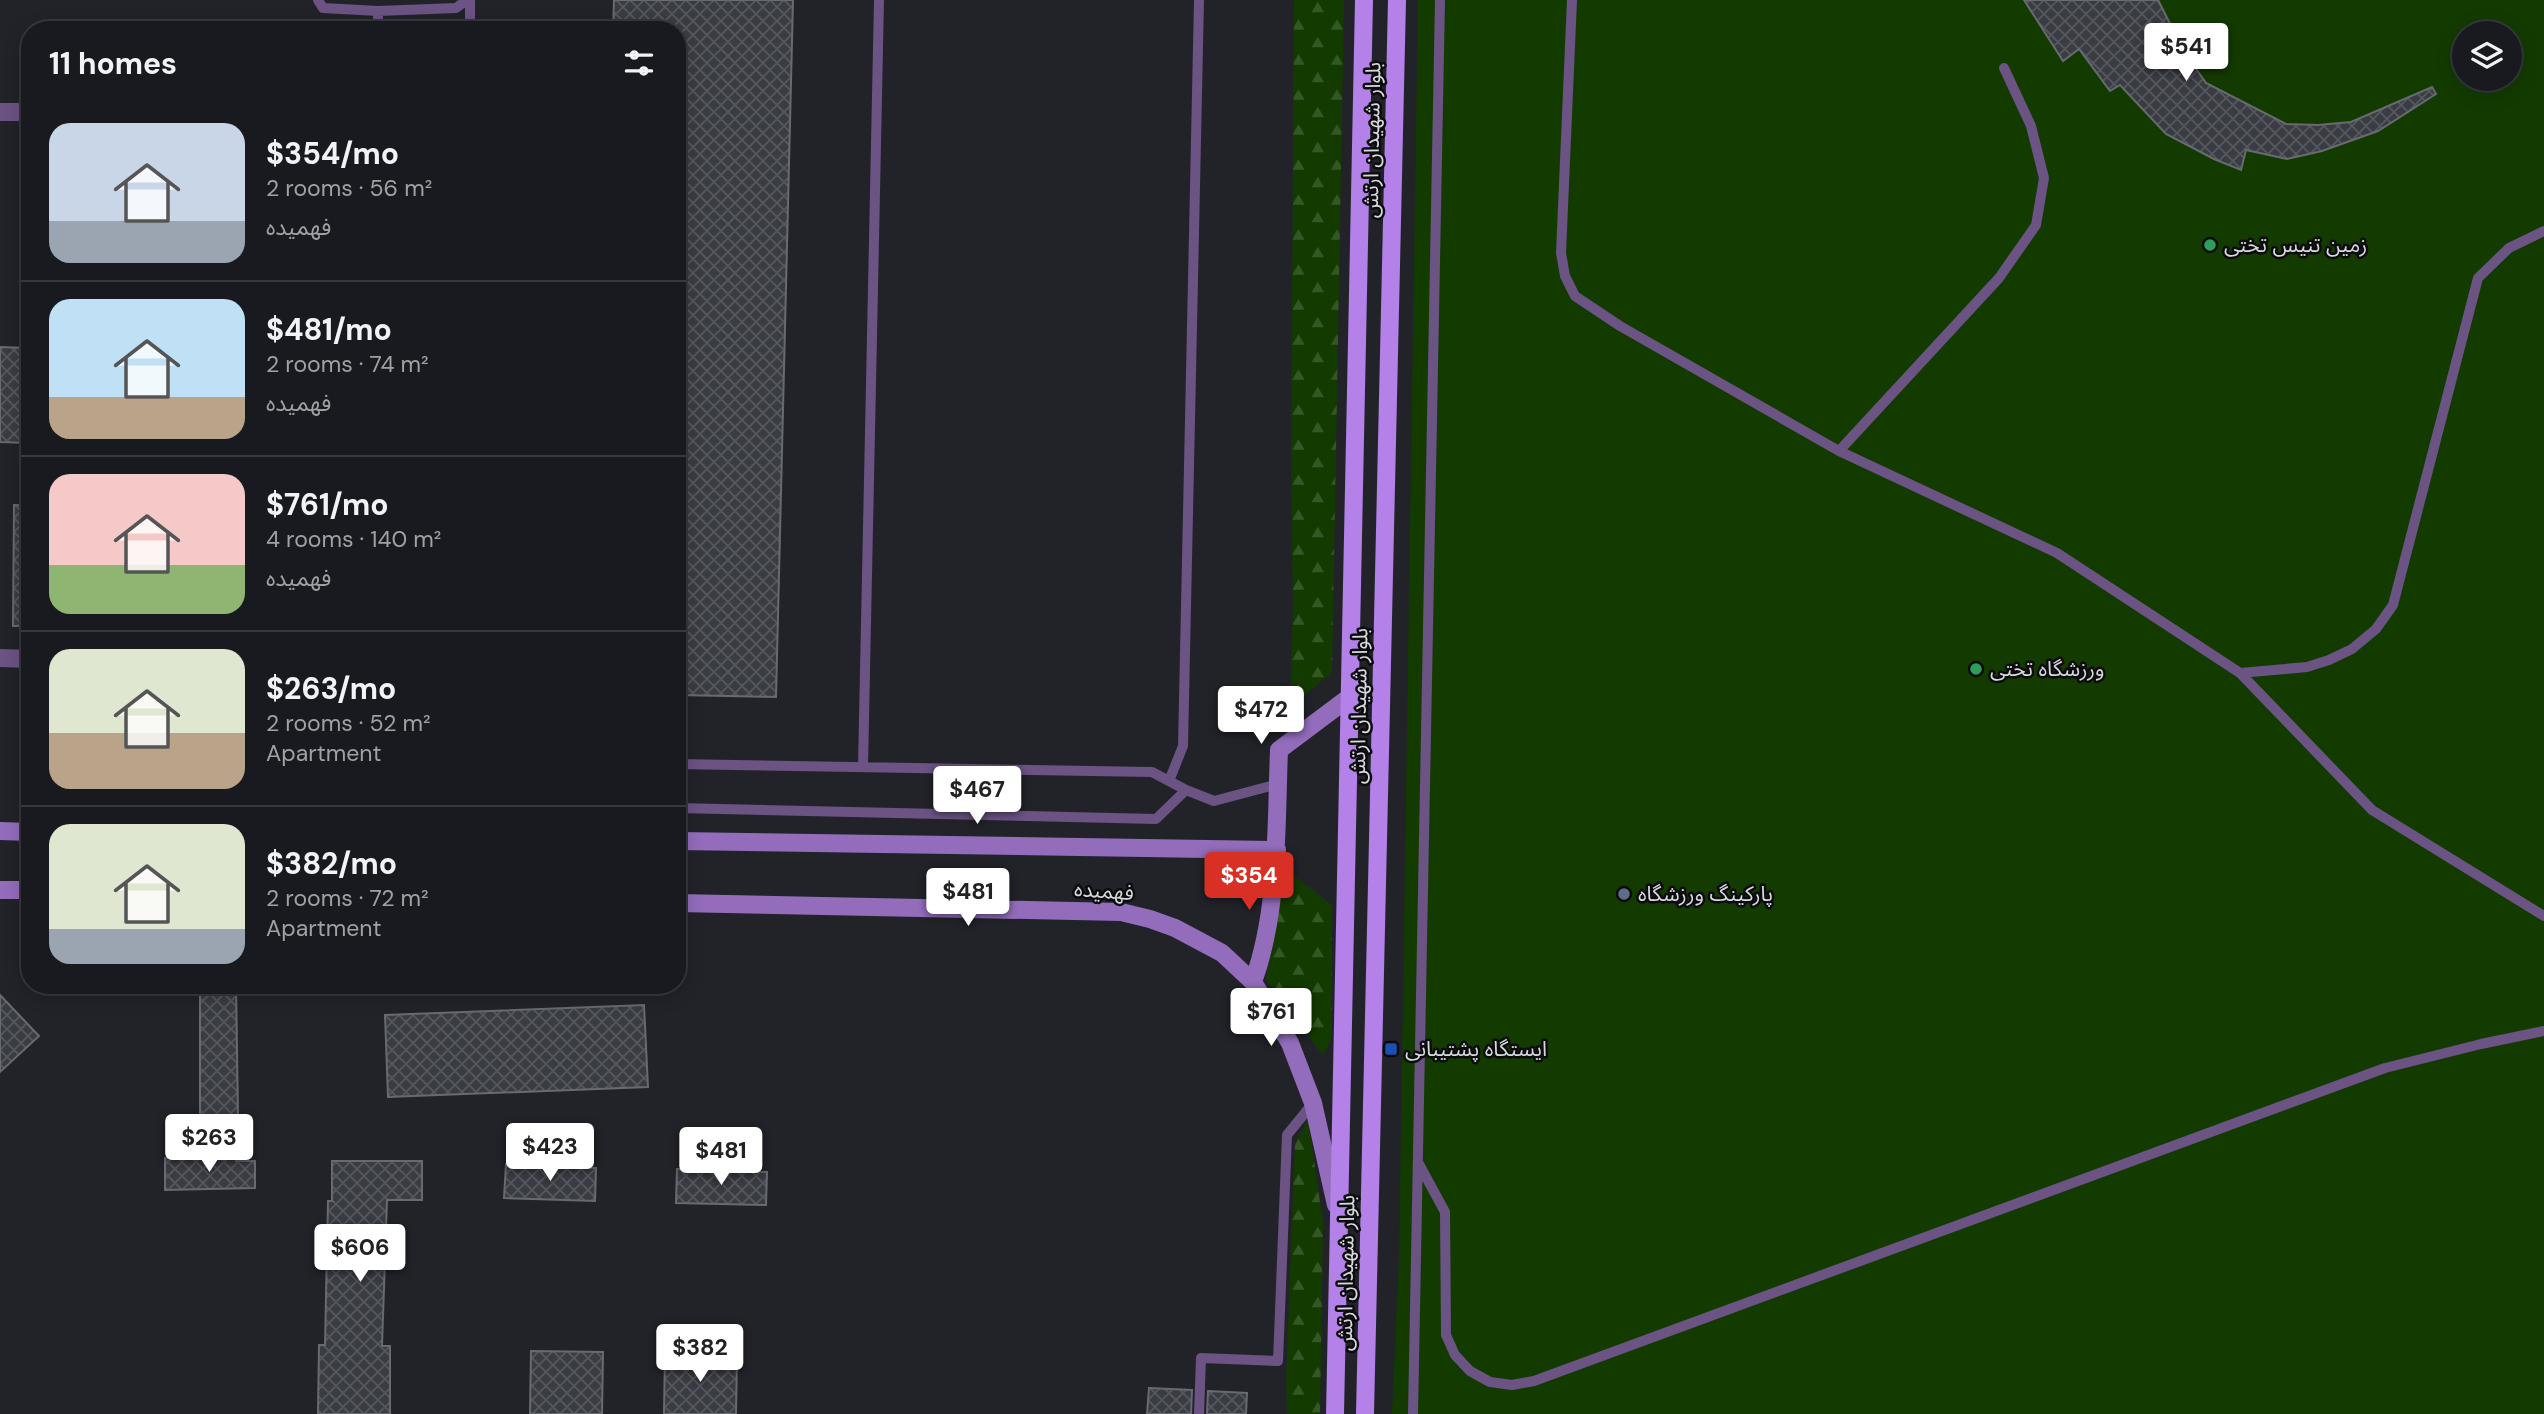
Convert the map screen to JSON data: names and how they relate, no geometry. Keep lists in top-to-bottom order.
{
  "streets": {
    "main road": ["بلوار شهیدان ارتش", "فهمیده"]
  },
  "crossings": [
    ["بلوار شهیدان ارتش", "فهمیده"]
  ],
  "places": {
    "other": ["زمین تنیس تختی", "ورزشگاه تختی", "پارکینگ ورزشگاه"],
    "transit": ["ایستگاه پشتیبانی"]
  },
  "page": {
    "heading": "11 homes",
    "price": [
      "$541",
      "$472",
      "$467",
      "$354",
      "$481",
      "$761",
      "$263",
      "$423",
      "$481",
      "$606",
      "$382"
    ],
    "list": [
      {
        "name": "$354/mo",
        "note": "2 rooms · 56 m² · فهمیده"
      },
      {
        "name": "$481/mo",
        "note": "2 rooms · 74 m² · فهمیده"
      },
      {
        "name": "$761/mo",
        "note": "4 rooms · 140 m² · فهمیده"
      },
      {
        "name": "$263/mo",
        "note": "2 rooms · 52 m² · Apartment"
      },
      {
        "name": "$382/mo",
        "note": "2 rooms · 72 m² · Apartment"
      }
    ]
  }
}
